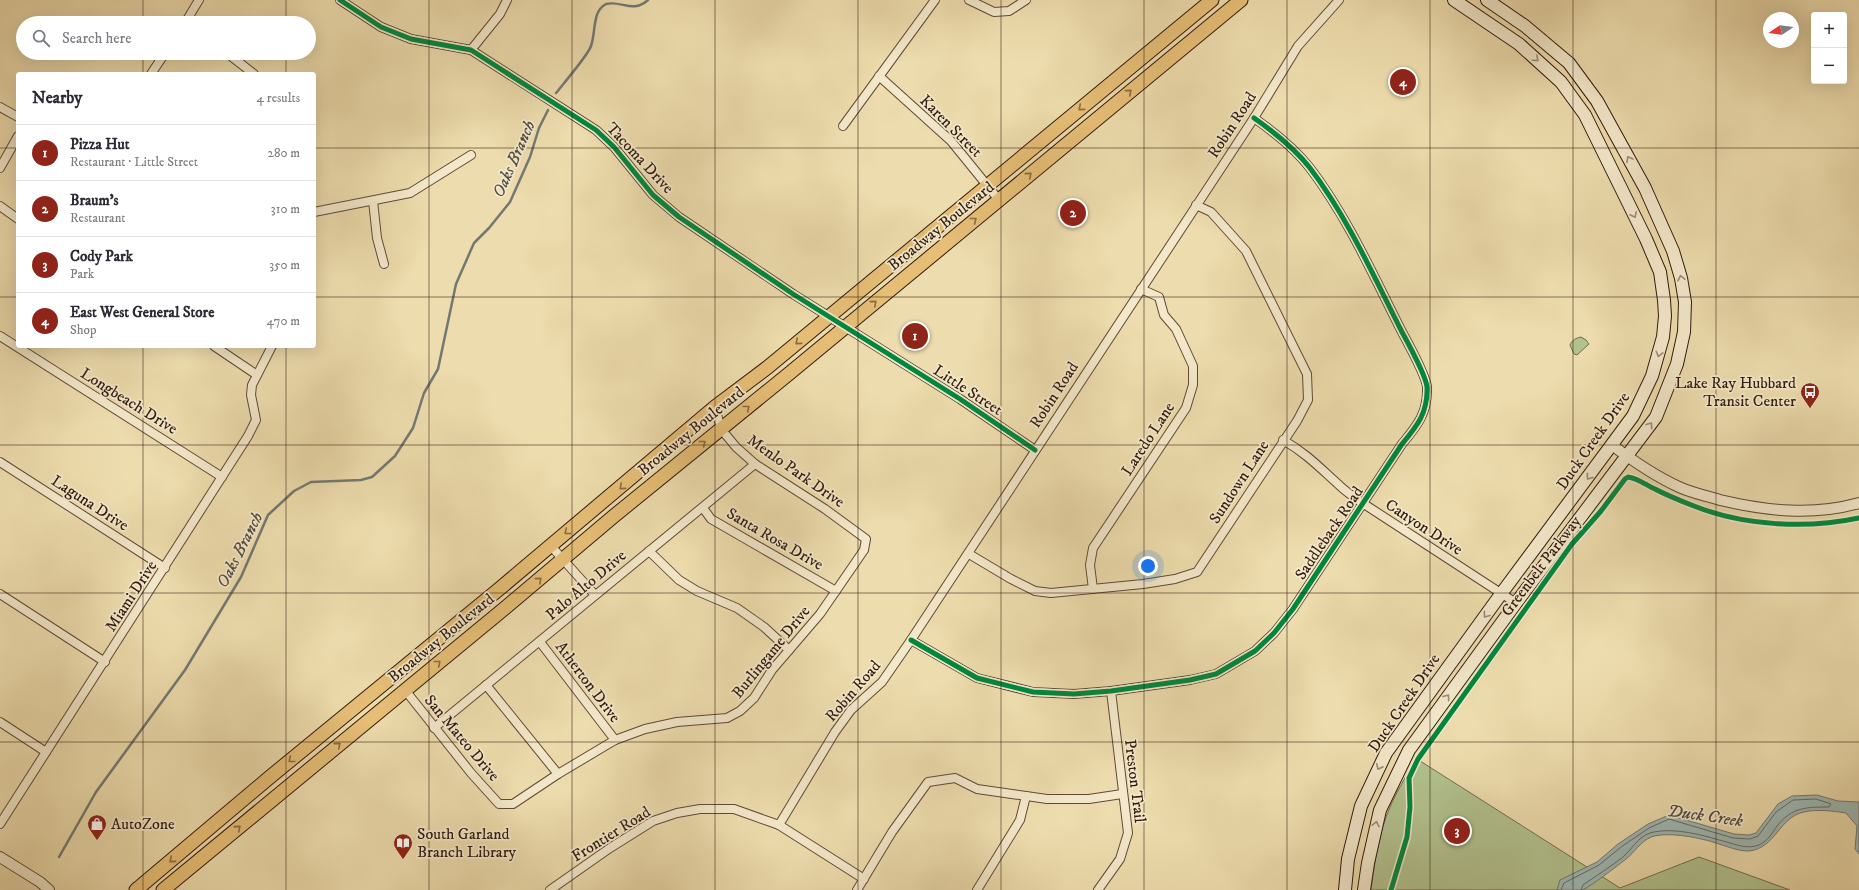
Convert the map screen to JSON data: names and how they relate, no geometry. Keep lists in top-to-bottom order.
{
  "streets": {
    "main road": ["Broadway Boulevard", "Duck Creek Drive"],
    "street": [
      "Robin Road",
      "Karen Street",
      "Tacoma Drive",
      "Little Street",
      "Longbeach Drive",
      "Laredo Lane",
      "Menlo Park Drive",
      "Sundown Lane",
      "Laguna Drive",
      "Canyon Drive",
      "Saddleback Road",
      "Santa Rosa Drive",
      "Palo Alto Drive",
      "Miami Drive",
      "Burlingame Drive",
      "Atherton Drive",
      "San Mateo Drive",
      "Preston Trail",
      "Frontier Road"
    ],
    "cycle path": ["Greenbelt Parkway"]
  },
  "crossings": [
    ["Robin Road", "Little Street"],
    ["Robin Road", "Laredo Lane"],
    ["Robin Road", "Sundown Lane"],
    ["Robin Road", "Saddleback Road"],
    ["Robin Road", "Frontier Road"],
    ["Karen Street", "Broadway Boulevard"],
    ["Tacoma Drive", "Broadway Boulevard"],
    ["Tacoma Drive", "Little Street"],
    ["Broadway Boulevard", "Little Street"],
    ["Broadway Boulevard", "Menlo Park Drive"],
    ["Broadway Boulevard", "San Mateo Drive"],
    ["Longbeach Drive", "Miami Drive"],
    ["Laredo Lane", "Sundown Lane"],
    ["Duck Creek Drive", "Canyon Drive"],
    ["Menlo Park Drive", "Palo Alto Drive"],
    ["Menlo Park Drive", "Burlingame Drive"],
    ["Sundown Lane", "Canyon Drive"],
    ["Laguna Drive", "Miami Drive"],
    ["Canyon Drive", "Saddleback Road"],
    ["Saddleback Road", "Preston Trail"],
    ["Santa Rosa Drive", "Palo Alto Drive"],
    ["Santa Rosa Drive", "Burlingame Drive"],
    ["Palo Alto Drive", "Atherton Drive"],
    ["Palo Alto Drive", "San Mateo Drive"],
    ["Burlingame Drive", "Atherton Drive"],
    ["Burlingame Drive", "San Mateo Drive"]
  ],
  "water": ["Oaks Branch", "Duck Creek"],
  "places": {
    "bus stop": ["Lake Ray Hubbard Transit Center"],
    "shop": ["AutoZone"],
    "library": ["South Garland Branch Library"]
  },
  "north": "left",
  "page": {
    "map_buttons": ["+", "−"],
    "search": "Search here",
    "pins": [
      "4",
      "2",
      "1",
      "3"
    ],
    "heading": ["Nearby", "4 results"],
    "list": [
      {
        "mark": "1",
        "name": "Pizza Hut",
        "note": "Restaurant · Little Street",
        "value": "280 m"
      },
      {
        "mark": "2",
        "name": "Braum's",
        "note": "Restaurant",
        "value": "310 m"
      },
      {
        "mark": "3",
        "name": "Cody Park",
        "note": "Park",
        "value": "350 m"
      },
      {
        "mark": "4",
        "name": "East West General Store",
        "note": "Shop",
        "value": "470 m"
      }
    ]
  }
}
